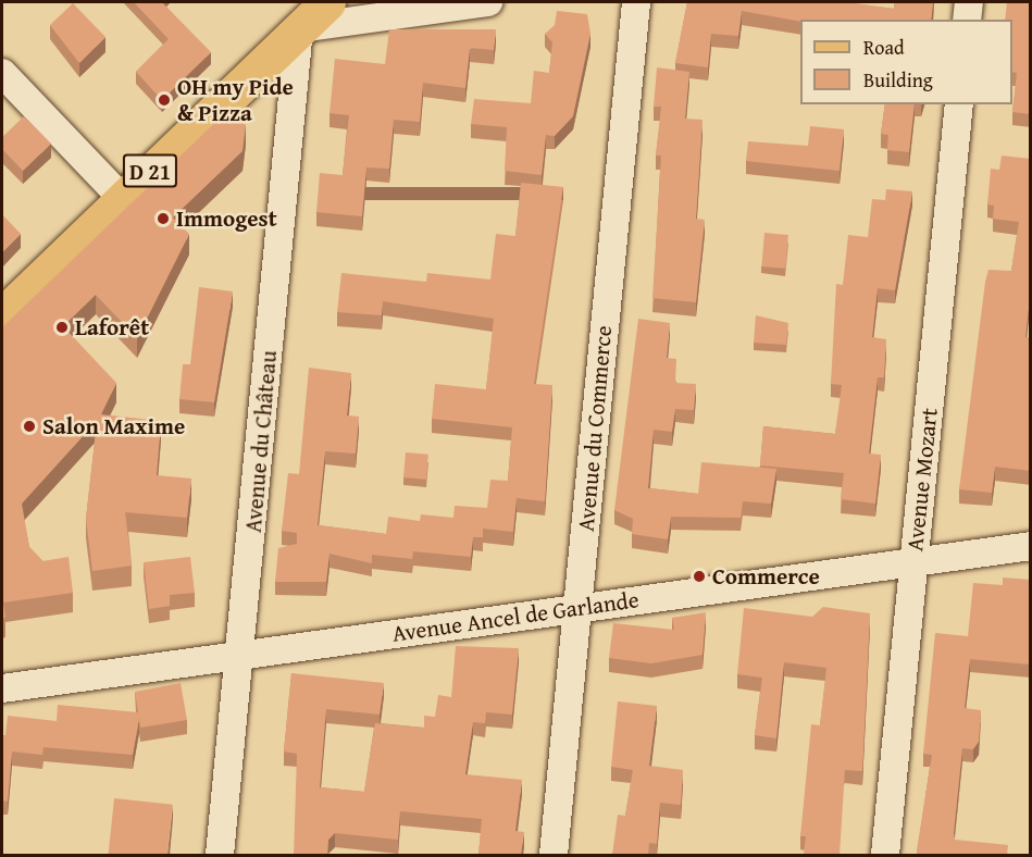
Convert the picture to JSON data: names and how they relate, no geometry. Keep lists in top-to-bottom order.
{
  "streets": {
    "main road": ["D 21"],
    "street": [
      "Avenue du Commerce",
      "Avenue du Château",
      "Avenue Mozart",
      "Avenue Ancel de Garlande"
    ]
  },
  "crossings": [
    ["D 21", "Avenue du Château"],
    ["Avenue du Commerce", "Avenue Ancel de Garlande"],
    ["Avenue du Château", "Avenue Ancel de Garlande"],
    ["Avenue Mozart", "Avenue Ancel de Garlande"]
  ],
  "places": [
    "OH my Pide & Pizza",
    "Immogest",
    "Laforêt",
    "Salon Maxime",
    "Commerce"
  ],
  "legend": ["Road", "Building"]
}
